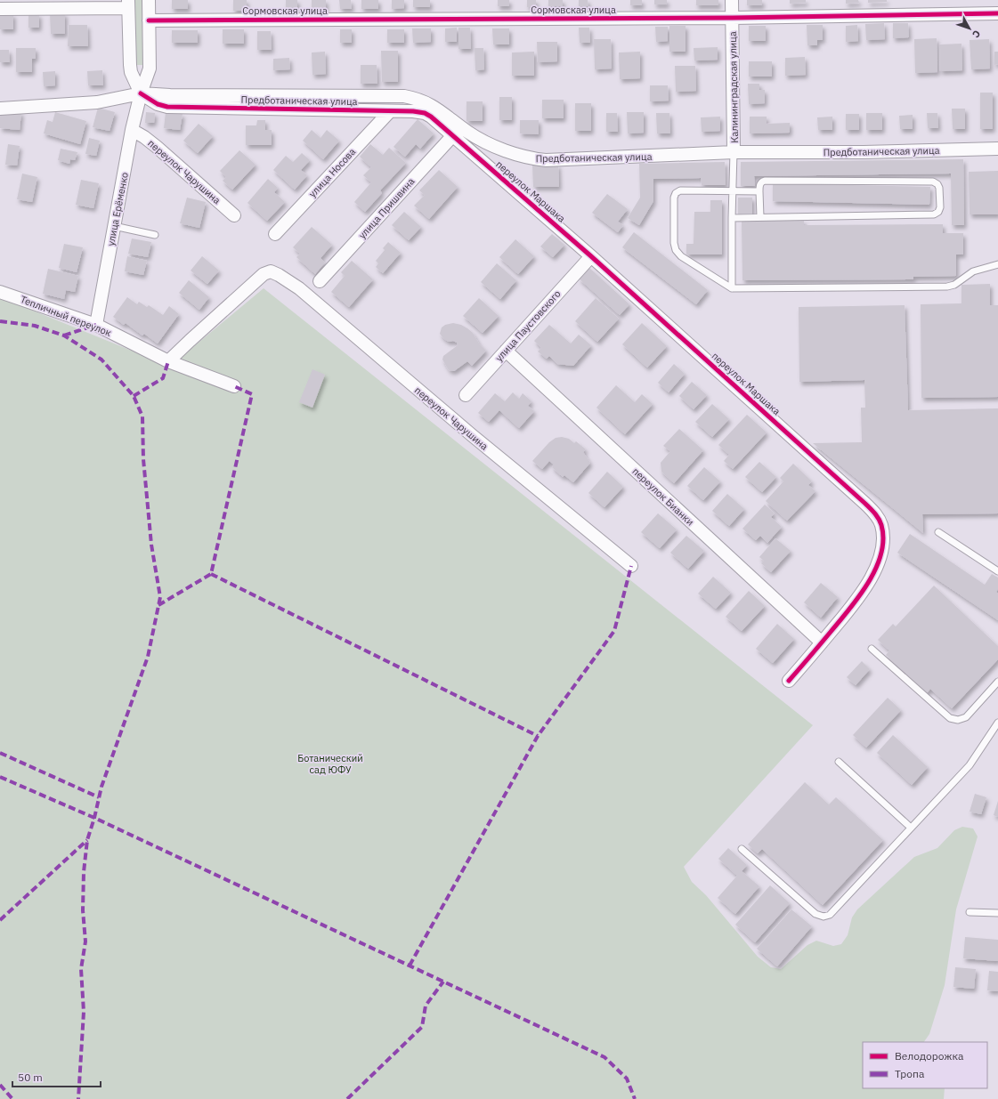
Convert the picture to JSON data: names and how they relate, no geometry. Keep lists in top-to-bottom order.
{
  "streets": {
    "street": [
      "Сормовская улица",
      "Калининградская улица",
      "Предботаническая улица",
      "переулок Чарушина",
      "улица Носова",
      "переулок Маршака",
      "улица Пришвина",
      "улица Ерёменко",
      "Тепличный переулок",
      "улица Паустовского",
      "переулок Бианки"
    ]
  },
  "crossings": [
    ["Сормовская улица", "Калининградская улица"],
    ["Сормовская улица", "улица Ерёменко"],
    ["Калининградская улица", "Предботаническая улица"],
    ["Предботаническая улица", "улица Носова"],
    ["Предботаническая улица", "переулок Маршака"],
    ["Предботаническая улица", "улица Пришвина"],
    ["Предботаническая улица", "улица Ерёменко"],
    ["переулок Чарушина", "улица Ерёменко"],
    ["переулок Чарушина", "Тепличный переулок"],
    ["переулок Маршака", "улица Пришвина"],
    ["переулок Маршака", "улица Паустовского"],
    ["переулок Маршака", "переулок Бианки"],
    ["улица Ерёменко", "Тепличный переулок"],
    ["улица Паустовского", "переулок Бианки"]
  ],
  "parks": ["Ботанический сад ЮФУ"],
  "legend": ["Велодорожка", "Тропа"],
  "scale_bar": "50 m",
  "north": "bottom right"
}
